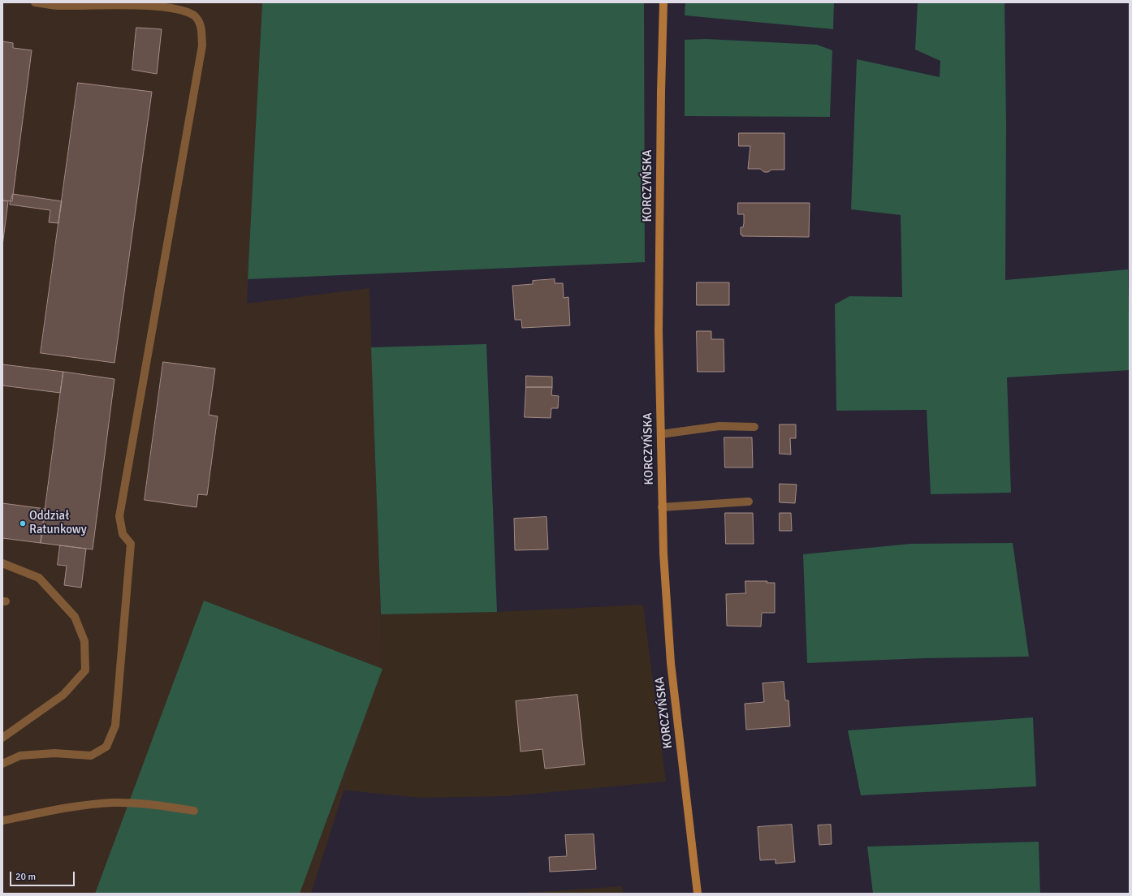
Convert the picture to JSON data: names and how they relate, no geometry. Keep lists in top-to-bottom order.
{
  "streets": {
    "main road": ["KORCZYŃSKA"]
  },
  "places": ["Oddział Ratunkowy"],
  "scale_bar": "20 m"
}
